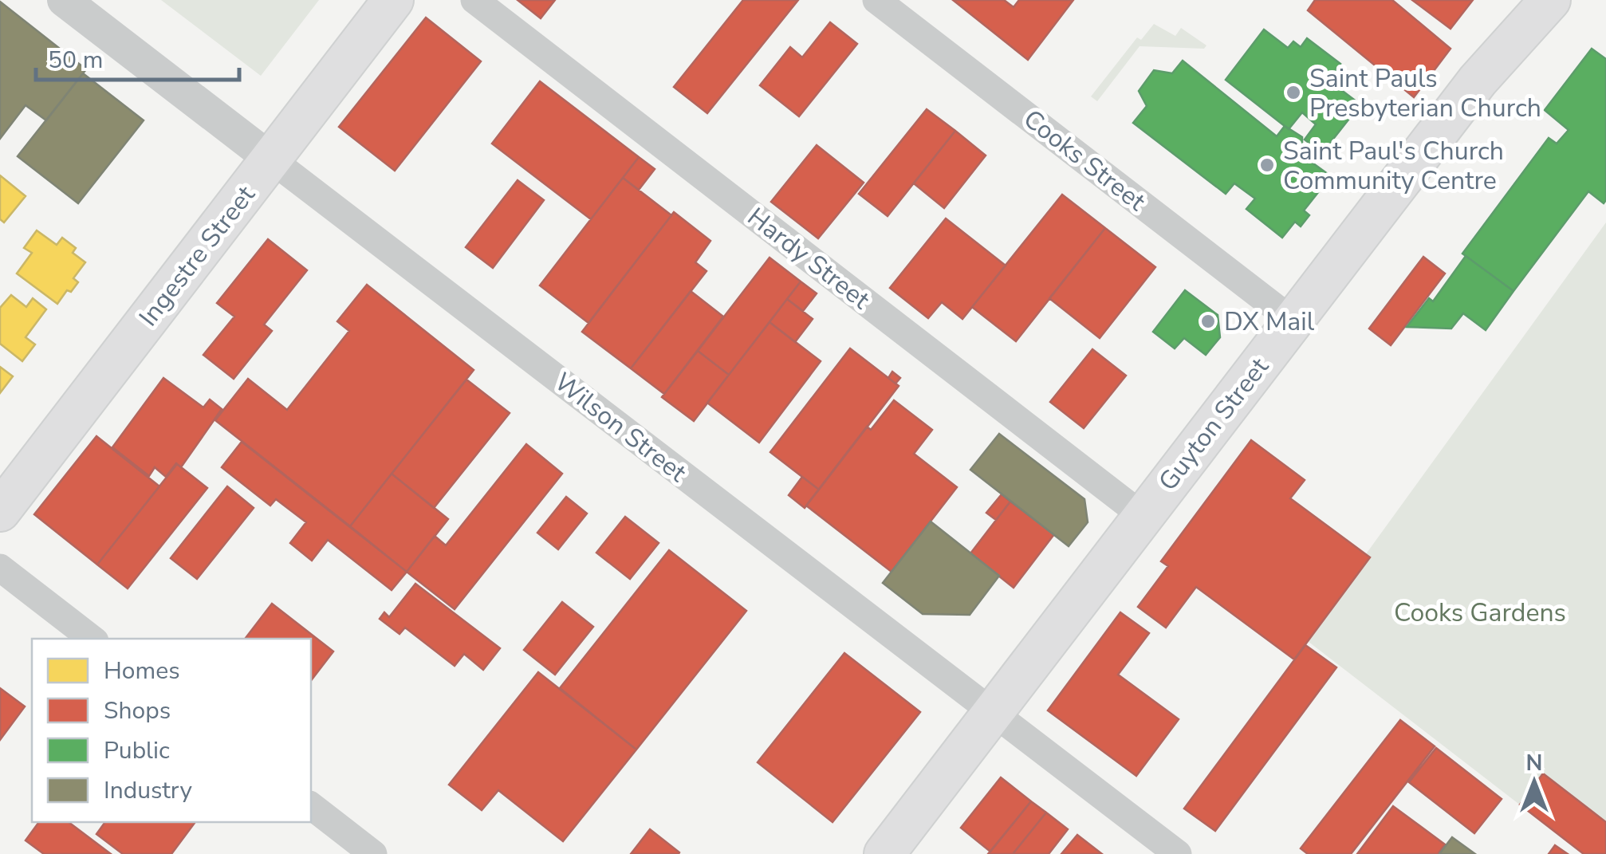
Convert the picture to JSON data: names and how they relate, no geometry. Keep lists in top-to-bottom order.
{
  "streets": {
    "main road": ["Ingestre Street", "Guyton Street"],
    "street": ["Cooks Street", "Hardy Street", "Wilson Street"]
  },
  "crossings": [
    ["Cooks Street", "Guyton Street"],
    ["Ingestre Street", "Wilson Street"],
    ["Hardy Street", "Guyton Street"],
    ["Guyton Street", "Wilson Street"]
  ],
  "parks": ["Cooks Gardens"],
  "places": ["Saint Pauls Presbyterian Church", "Saint Paul's Church Community Centre", "DX Mail"],
  "legend": [
    "Homes",
    "Shops",
    "Public",
    "Industry"
  ],
  "scale_bar": "50 m",
  "north": "top"
}
